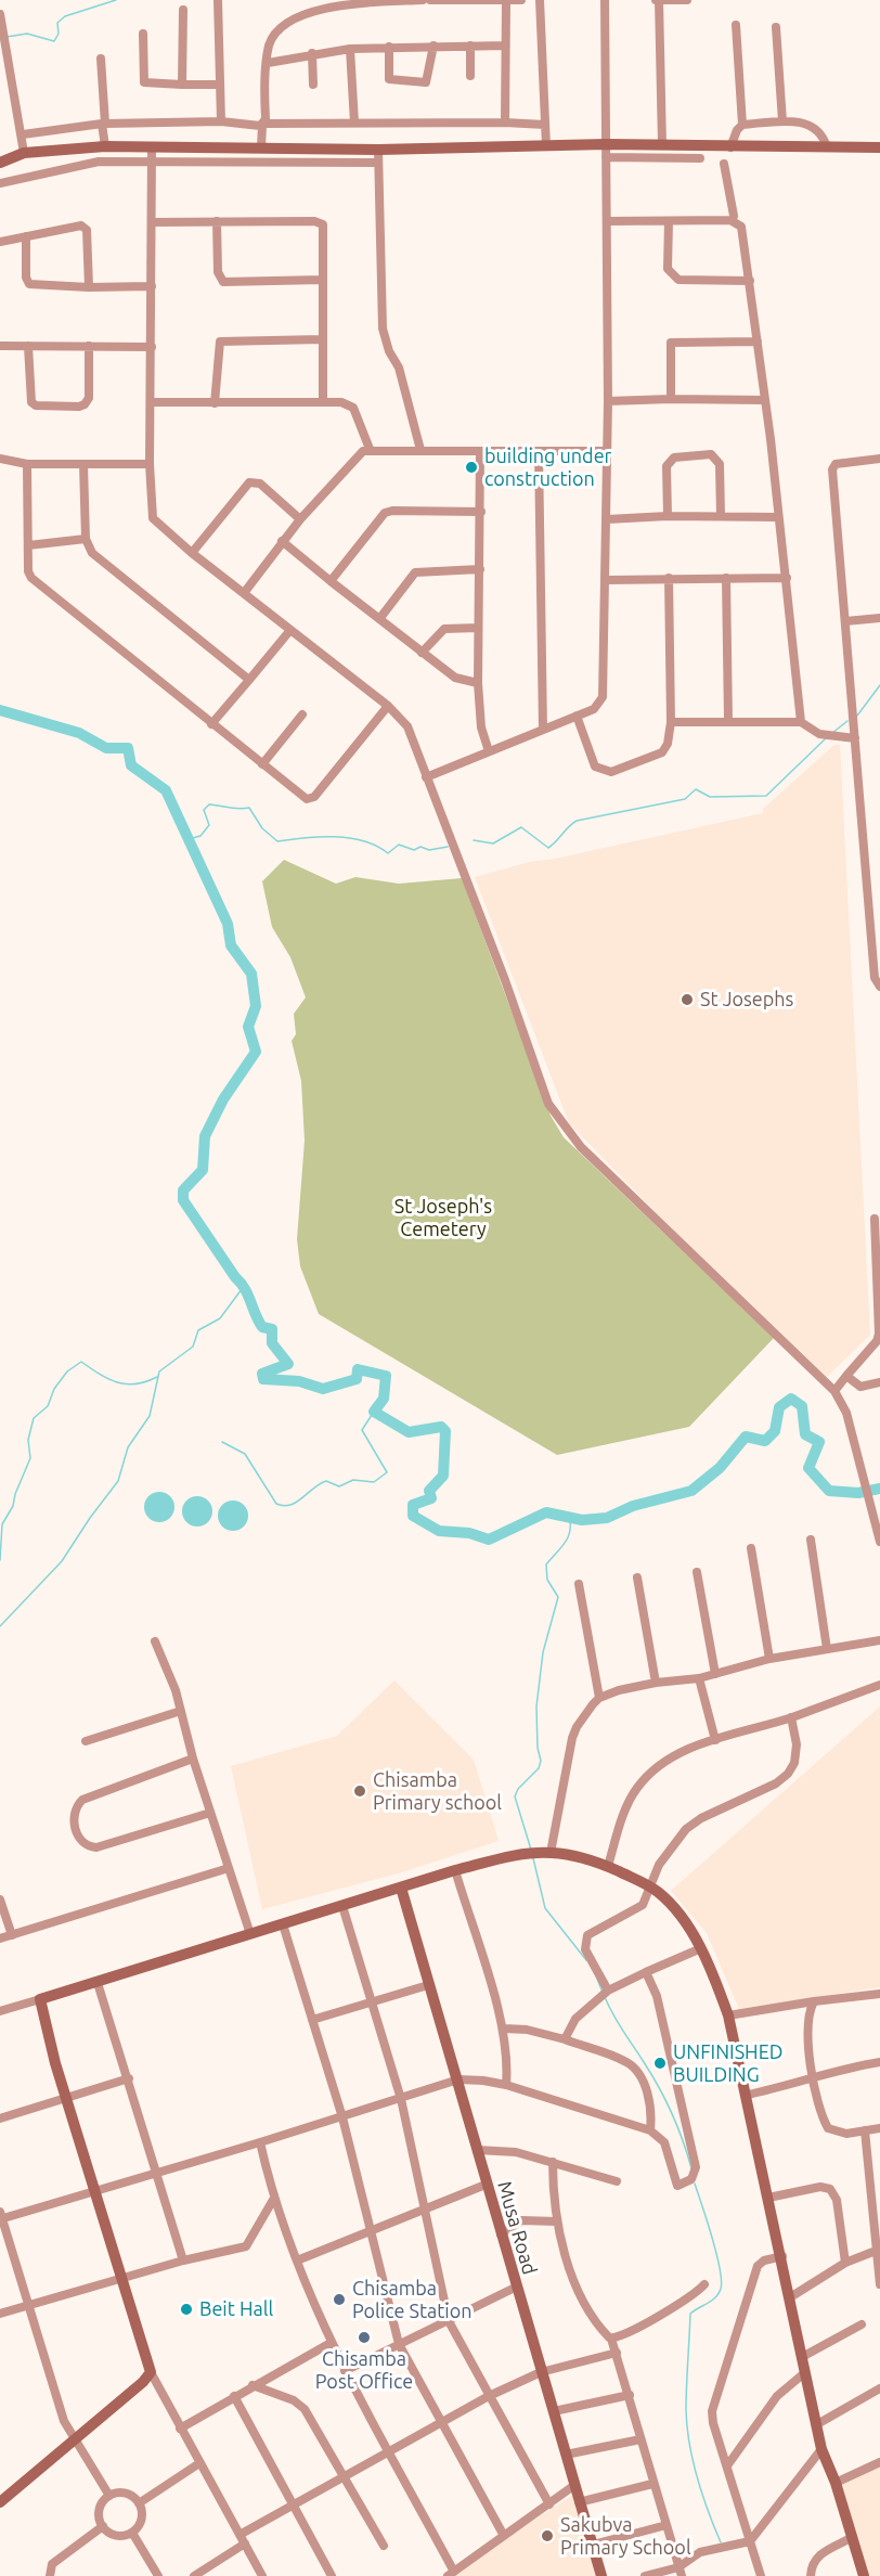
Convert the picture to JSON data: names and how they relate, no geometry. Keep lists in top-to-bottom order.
{
  "streets": {
    "street": ["Musa Road"]
  },
  "parks": ["St Joseph's Cemetery"],
  "places": [
    "building under construction",
    "St Josephs",
    "Chisamba Primary school",
    "UNFINISHED BUILDING",
    "Chisamba Police Station",
    "Beit Hall",
    "Chisamba Post Office",
    "Sakubva Primary School"
  ]
}
